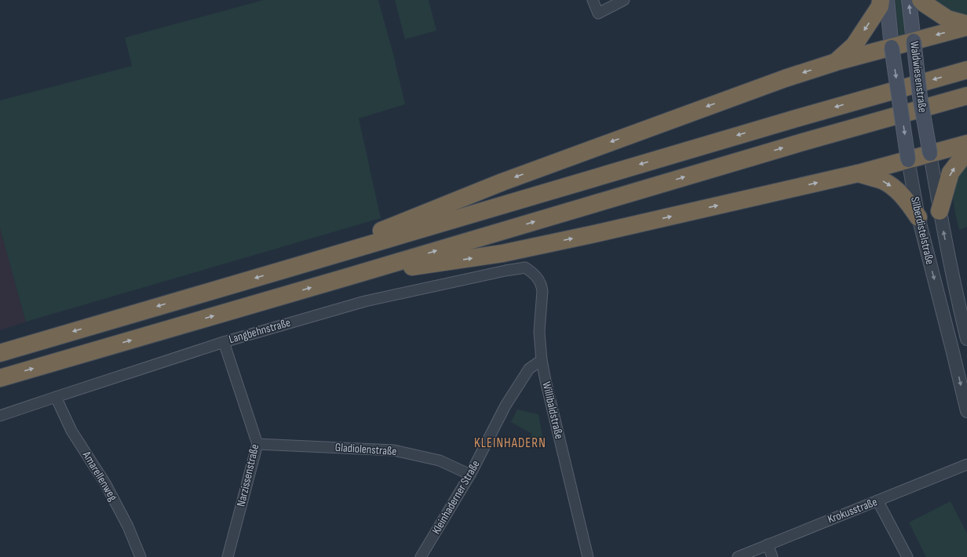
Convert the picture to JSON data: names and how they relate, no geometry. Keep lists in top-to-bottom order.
{
  "streets": {
    "main road": ["Waldwiesenstraße", "Silberdistelstraße"],
    "street": [
      "Langbehnstraße",
      "Willibaldstraße",
      "Gladiolenstraße",
      "Narzissenstraße",
      "Amarellenweg",
      "Kleinhaderner Straße",
      "Krokusstraße"
    ]
  },
  "crossings": [
    ["Waldwiesenstraße", "Silberdistelstraße"],
    ["Langbehnstraße", "Willibaldstraße"],
    ["Langbehnstraße", "Narzissenstraße"],
    ["Langbehnstraße", "Amarellenweg"],
    ["Willibaldstraße", "Kleinhaderner Straße"],
    ["Gladiolenstraße", "Narzissenstraße"],
    ["Gladiolenstraße", "Kleinhaderner Straße"]
  ],
  "districts": ["KLEINHADERN"]
}
